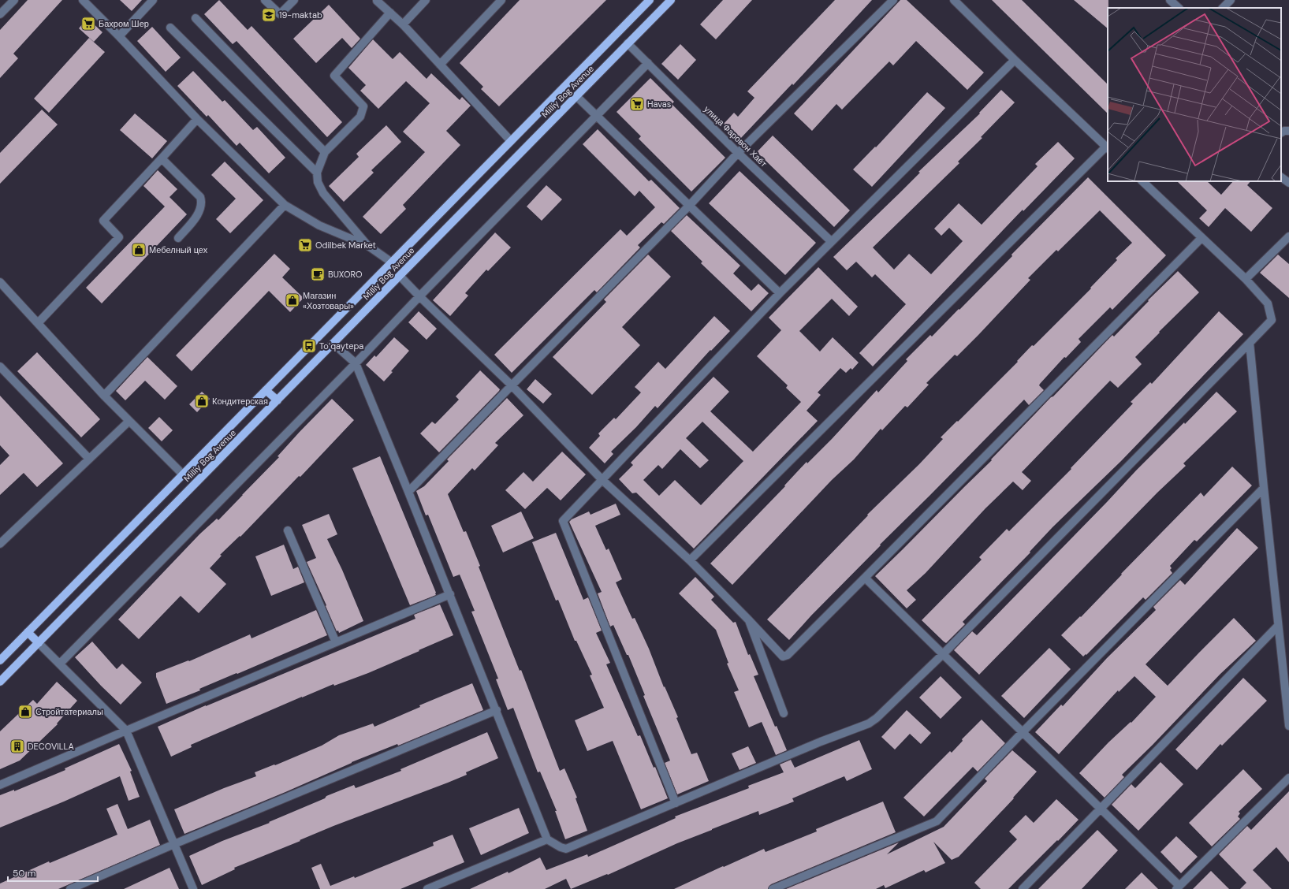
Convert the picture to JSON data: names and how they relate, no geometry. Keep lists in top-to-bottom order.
{
  "streets": {
    "main road": ["Milliy Bog Avenue"],
    "street": ["улица Фаровон Хаёт"]
  },
  "crossings": [
    ["Milliy Bog Avenue", "улица Фаровон Хаёт"]
  ],
  "places": {
    "school or university": ["19-maktab"],
    "supermarket": ["Бахром Шер", "Havas", "Odilbek Market"],
    "shop": [
      "Мебелный цех",
      "Магазин «Хозтовары»",
      "Кондитерская",
      "Стройтатериалы"
    ],
    "cafe": ["BUXORO"],
    "bus stop": ["Toʻqaytepa"],
    "building": ["DECOVILLA"]
  },
  "scale_bar": "50 m"
}
